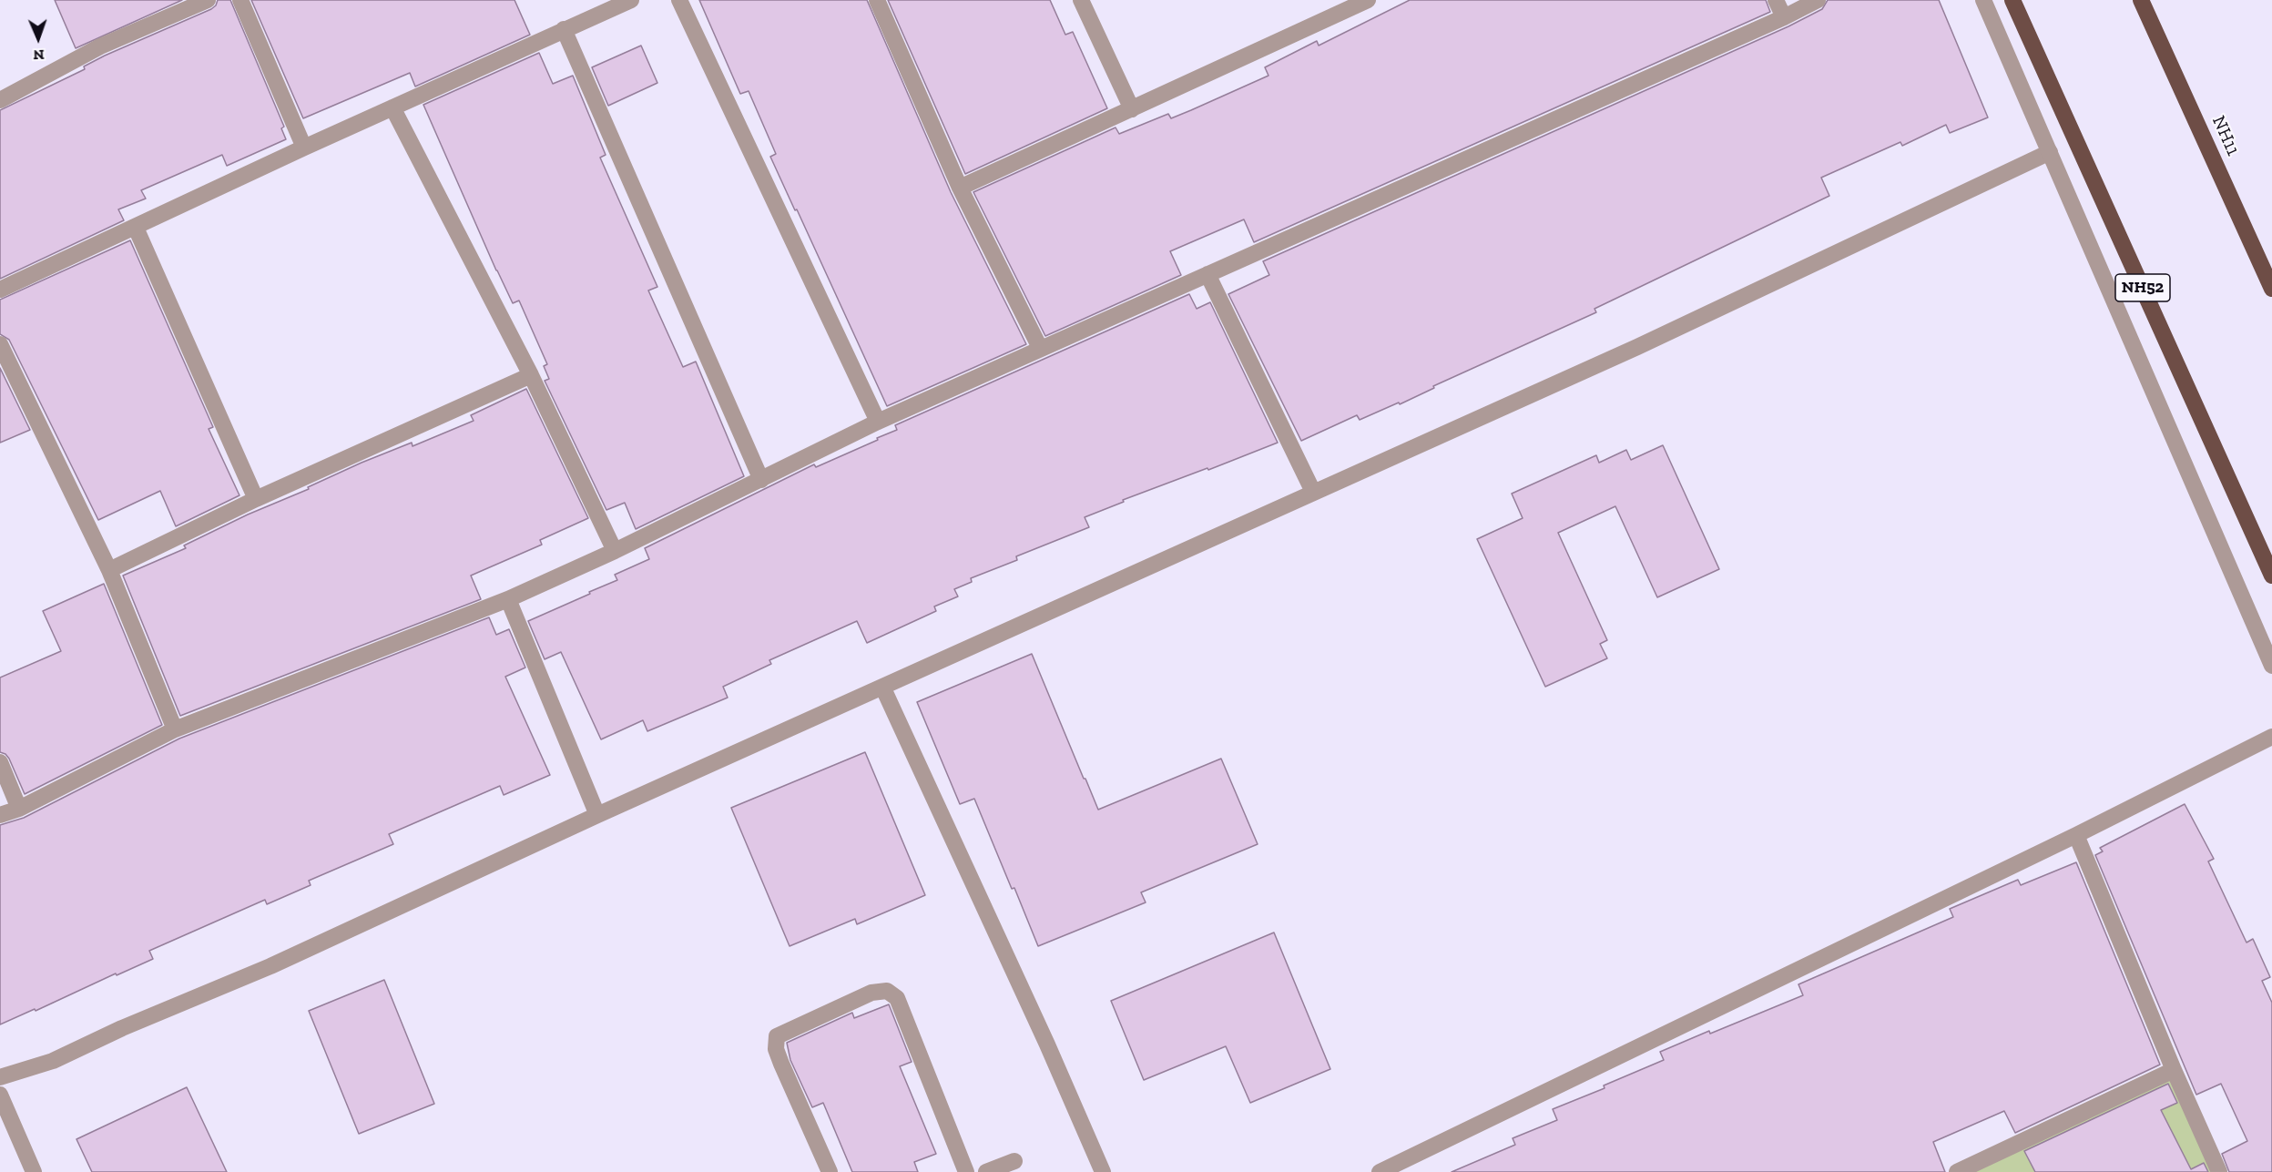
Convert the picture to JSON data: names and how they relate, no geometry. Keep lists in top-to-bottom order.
{
  "streets": {
    "highway": ["NH11", "NH52"]
  },
  "north": "bottom"
}
